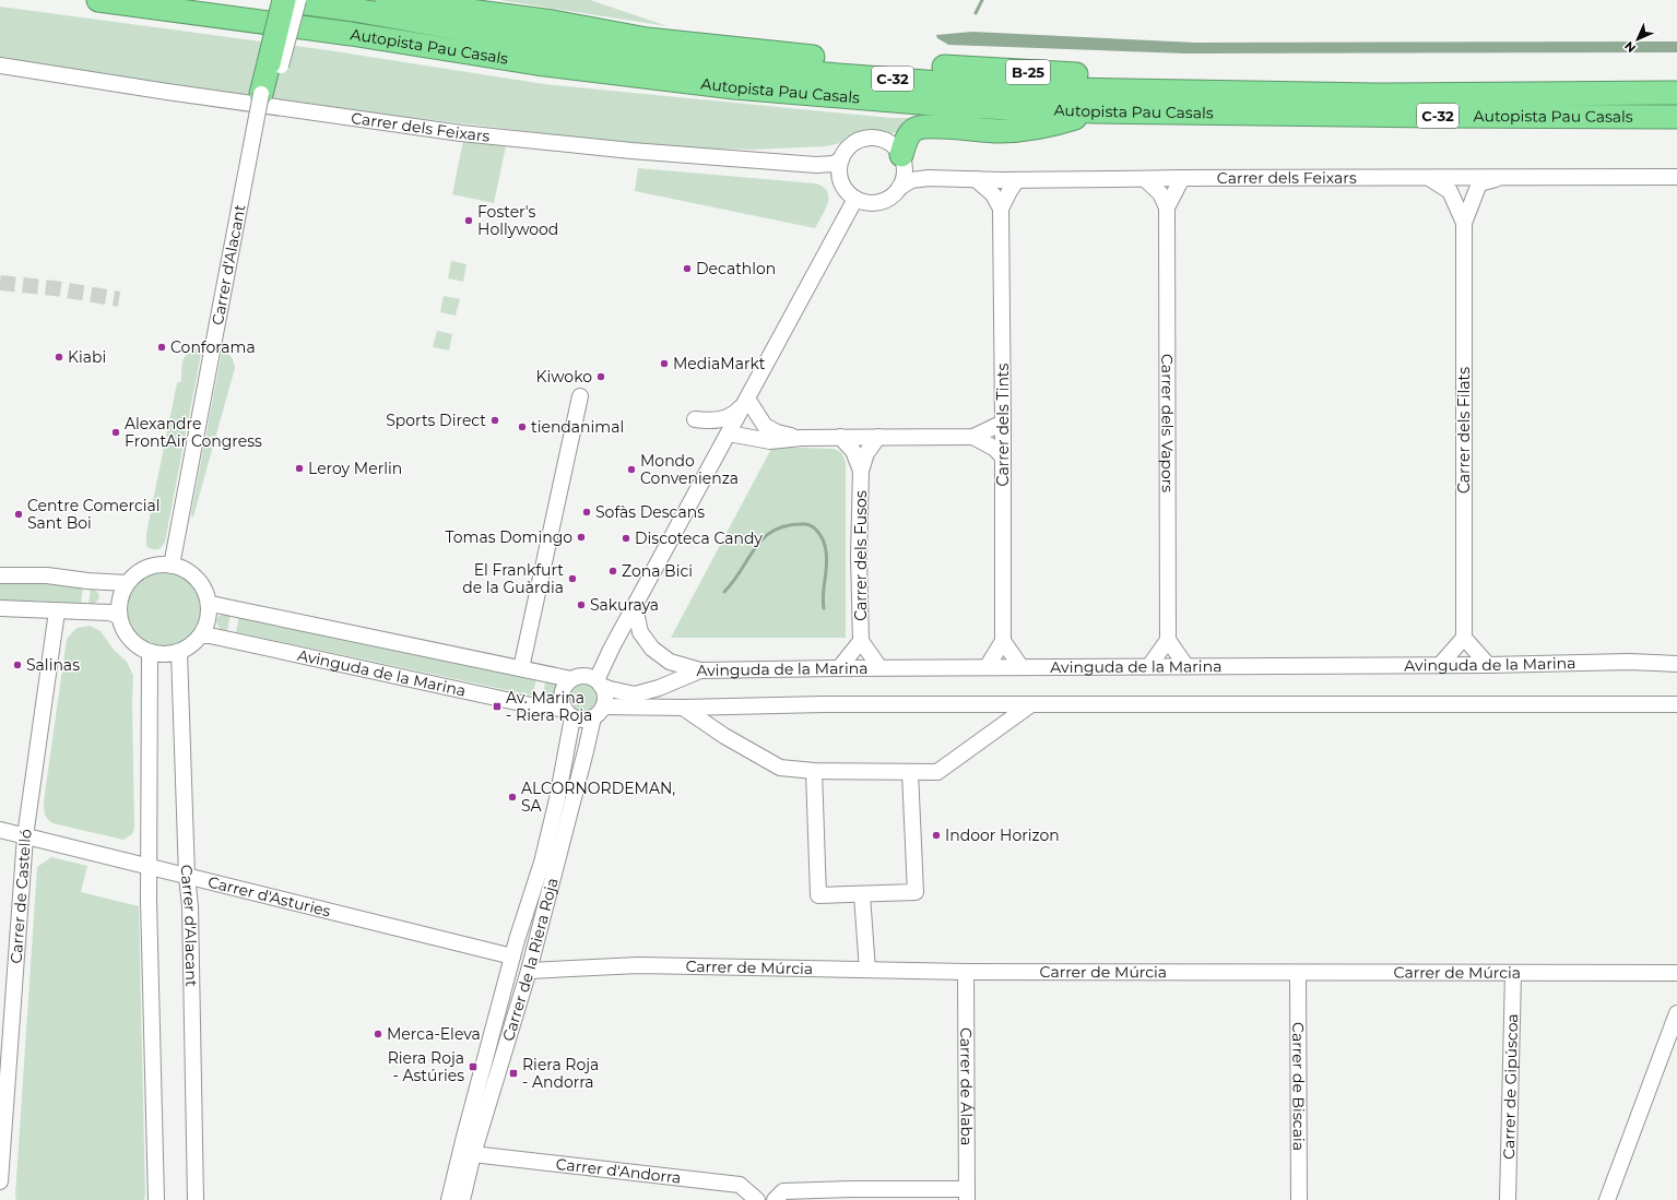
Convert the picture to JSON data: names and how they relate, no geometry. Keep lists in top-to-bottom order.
{
  "streets": {
    "highway": ["Autopista Pau Casals", "B-25", "C-32"],
    "street": [
      "Carrer dels Feixars",
      "Carrer d'Alacant",
      "Carrer dels Vapors",
      "Carrer dels Tints",
      "Carrer dels Filats",
      "Carrer dels Fusos",
      "Avinguda de la Marina",
      "Carrer de Castelló",
      "Carrer d'Asturies",
      "Carrer de la Riera Roja",
      "Carrer de Múrcia",
      "Carrer de Álaba",
      "Carrer de Biscaia",
      "Carrer de Gipúscoa",
      "Carrer d'Andorra"
    ]
  },
  "crossings": [
    ["Autopista Pau Casals", "B-25"],
    ["Carrer dels Feixars", "Carrer dels Vapors"],
    ["Carrer dels Feixars", "Carrer dels Tints"],
    ["Carrer dels Feixars", "Carrer dels Filats"],
    ["Carrer d'Alacant", "Avinguda de la Marina"],
    ["Carrer d'Alacant", "Carrer d'Asturies"],
    ["Carrer dels Fusos", "Avinguda de la Marina"],
    ["Avinguda de la Marina", "Carrer de la Riera Roja"],
    ["Carrer de Castelló", "Carrer d'Asturies"],
    ["Carrer d'Asturies", "Carrer de la Riera Roja"],
    ["Carrer de la Riera Roja", "Carrer de Múrcia"],
    ["Carrer de la Riera Roja", "Carrer d'Andorra"],
    ["Carrer de Múrcia", "Carrer de Álaba"],
    ["Carrer de Múrcia", "Carrer de Biscaia"],
    ["Carrer de Múrcia", "Carrer de Gipúscoa"]
  ],
  "places": {
    "other": [
      "Foster's Hollywood",
      "Decathlon",
      "Conforama",
      "Kiabi",
      "MediaMarkt",
      "Kiwoko",
      "Sports Direct",
      "tiendanimal",
      "Alexandre FrontAir Congress",
      "Leroy Merlin",
      "Mondo Convenienza",
      "Sofàs Descans",
      "Centre Comercial Sant Boi",
      "Tomas Domingo",
      "Discoteca Candy",
      "Zona Bici",
      "El Frankfurt de la Guàrdia",
      "Sakuraya",
      "Salinas",
      "ALCORNORDEMAN, SA",
      "Indoor Horizon",
      "Merca-Eleva"
    ],
    "transit": ["Av. Marina - Riera Roja", "Riera Roja - Astúries", "Riera Roja - Andorra"]
  },
  "north": "bottom left"
}
